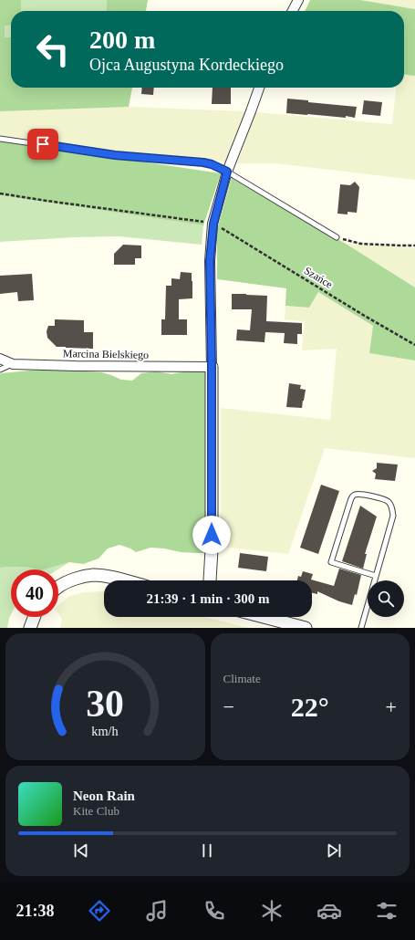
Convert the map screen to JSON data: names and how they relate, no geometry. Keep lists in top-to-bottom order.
{
  "streets": {
    "street": ["Marcina Bielskiego"],
    "path": ["Szańce"]
  },
  "page": {
    "turn": ["200 m", "Ojca Augustyna Kordeckiego"],
    "limit": "40",
    "trip": "21:39 · 1 min · 300 m",
    "tile": "Climate",
    "heat": ["−", "22°", "+"],
    "song": ["Neon Rain", "Kite Club"],
    "tabs": "21:38",
    "gauge": ["30", "km/h"]
  }
}
